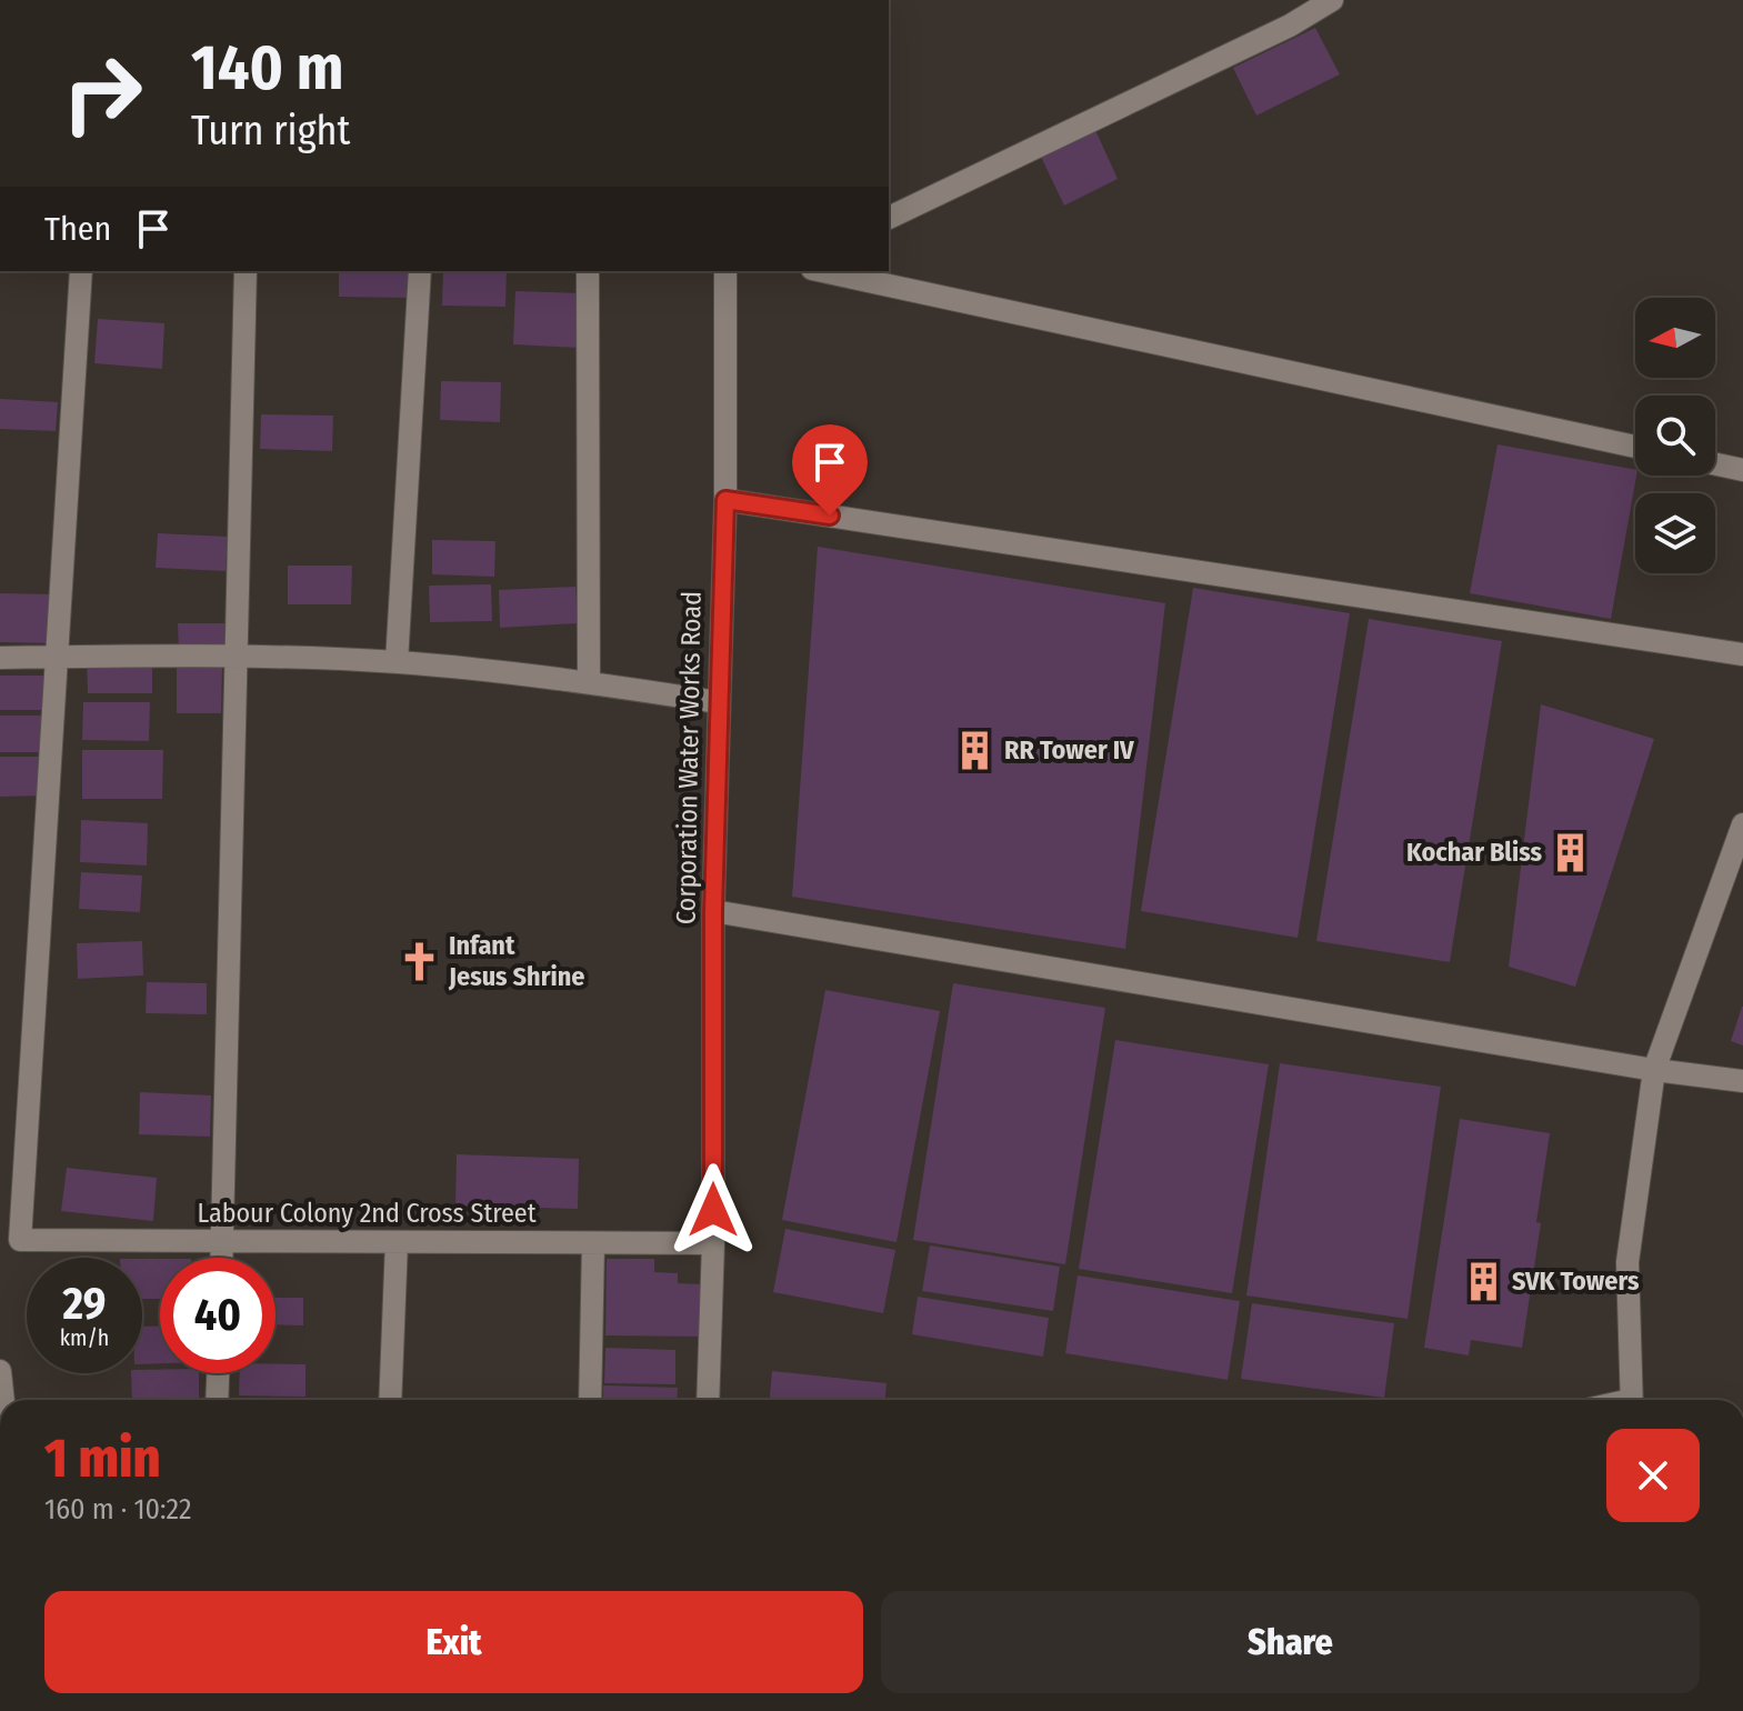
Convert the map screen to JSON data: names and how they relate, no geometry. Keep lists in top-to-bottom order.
{
  "streets": {
    "street": ["Corporation Water Works Road", "Labour Colony 2nd Cross Street"]
  },
  "crossings": [
    ["Corporation Water Works Road", "Labour Colony 2nd Cross Street"]
  ],
  "places": {
    "building": ["RR Tower IV", "Kochar Bliss", "SVK Towers"],
    "church": ["Infant Jesus Shrine"]
  },
  "north": "left",
  "page": {
    "turn": ["140 m", "Turn right"],
    "then": "Then",
    "speed": "29 km/h",
    "limit": "40",
    "heading": ["1 min", "160 m · 10:22"],
    "buttons": ["Exit", "Share"]
  }
}
